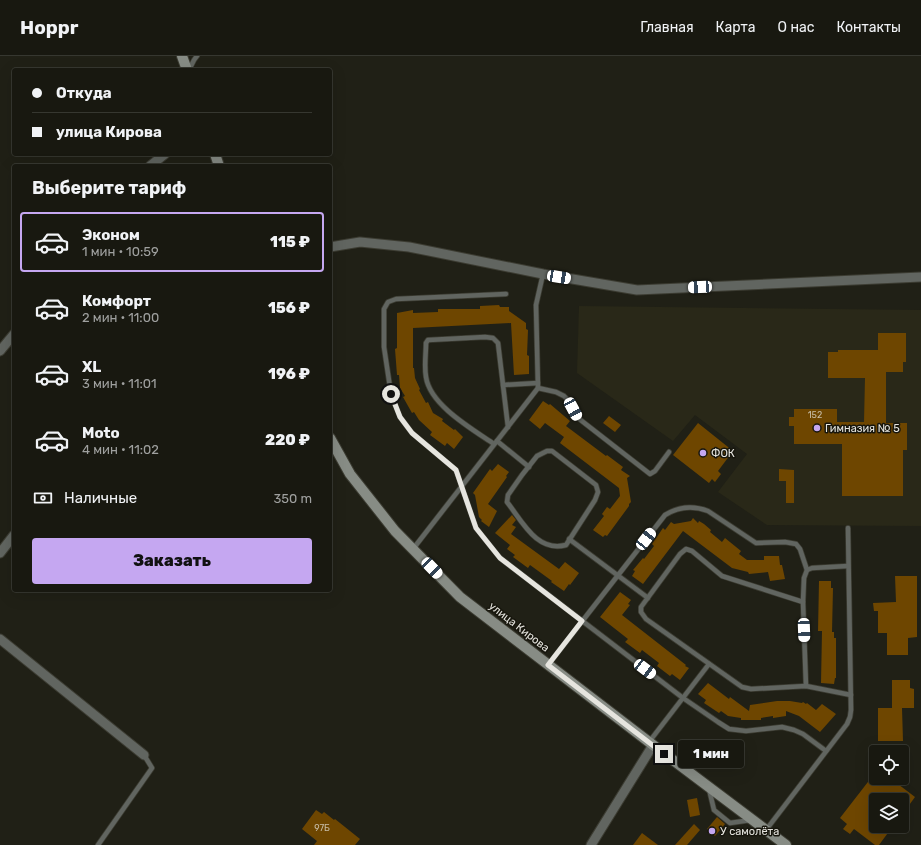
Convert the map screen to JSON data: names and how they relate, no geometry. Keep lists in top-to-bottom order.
{
  "streets": {
    "main road": ["улица Кирова"]
  },
  "places": ["Гимназия № 5", "ФОК", "У самолёта"],
  "house_numbers": ["152", "97Б"],
  "page": {
    "header": "Hoppr",
    "nav": [
      "Главная",
      "Карта",
      "О нас",
      "Контакты"
    ],
    "banner": ["Откуда", "улица Кирова"],
    "heading": "Выберите тариф",
    "list": [
      {
        "name": "Эконом",
        "note": "1 мин · 10:59",
        "value": "115 ₽"
      },
      {
        "name": "Комфорт",
        "note": "2 мин · 11:00",
        "value": "156 ₽"
      },
      {
        "name": "XL",
        "note": "3 мин · 11:01",
        "value": "196 ₽"
      },
      {
        "name": "Moto",
        "note": "4 мин · 11:02",
        "value": "220 ₽"
      }
    ],
    "pay": ["Наличные", "350 m"],
    "buttons": "Заказать",
    "bubble": "1 мин"
  }
}
